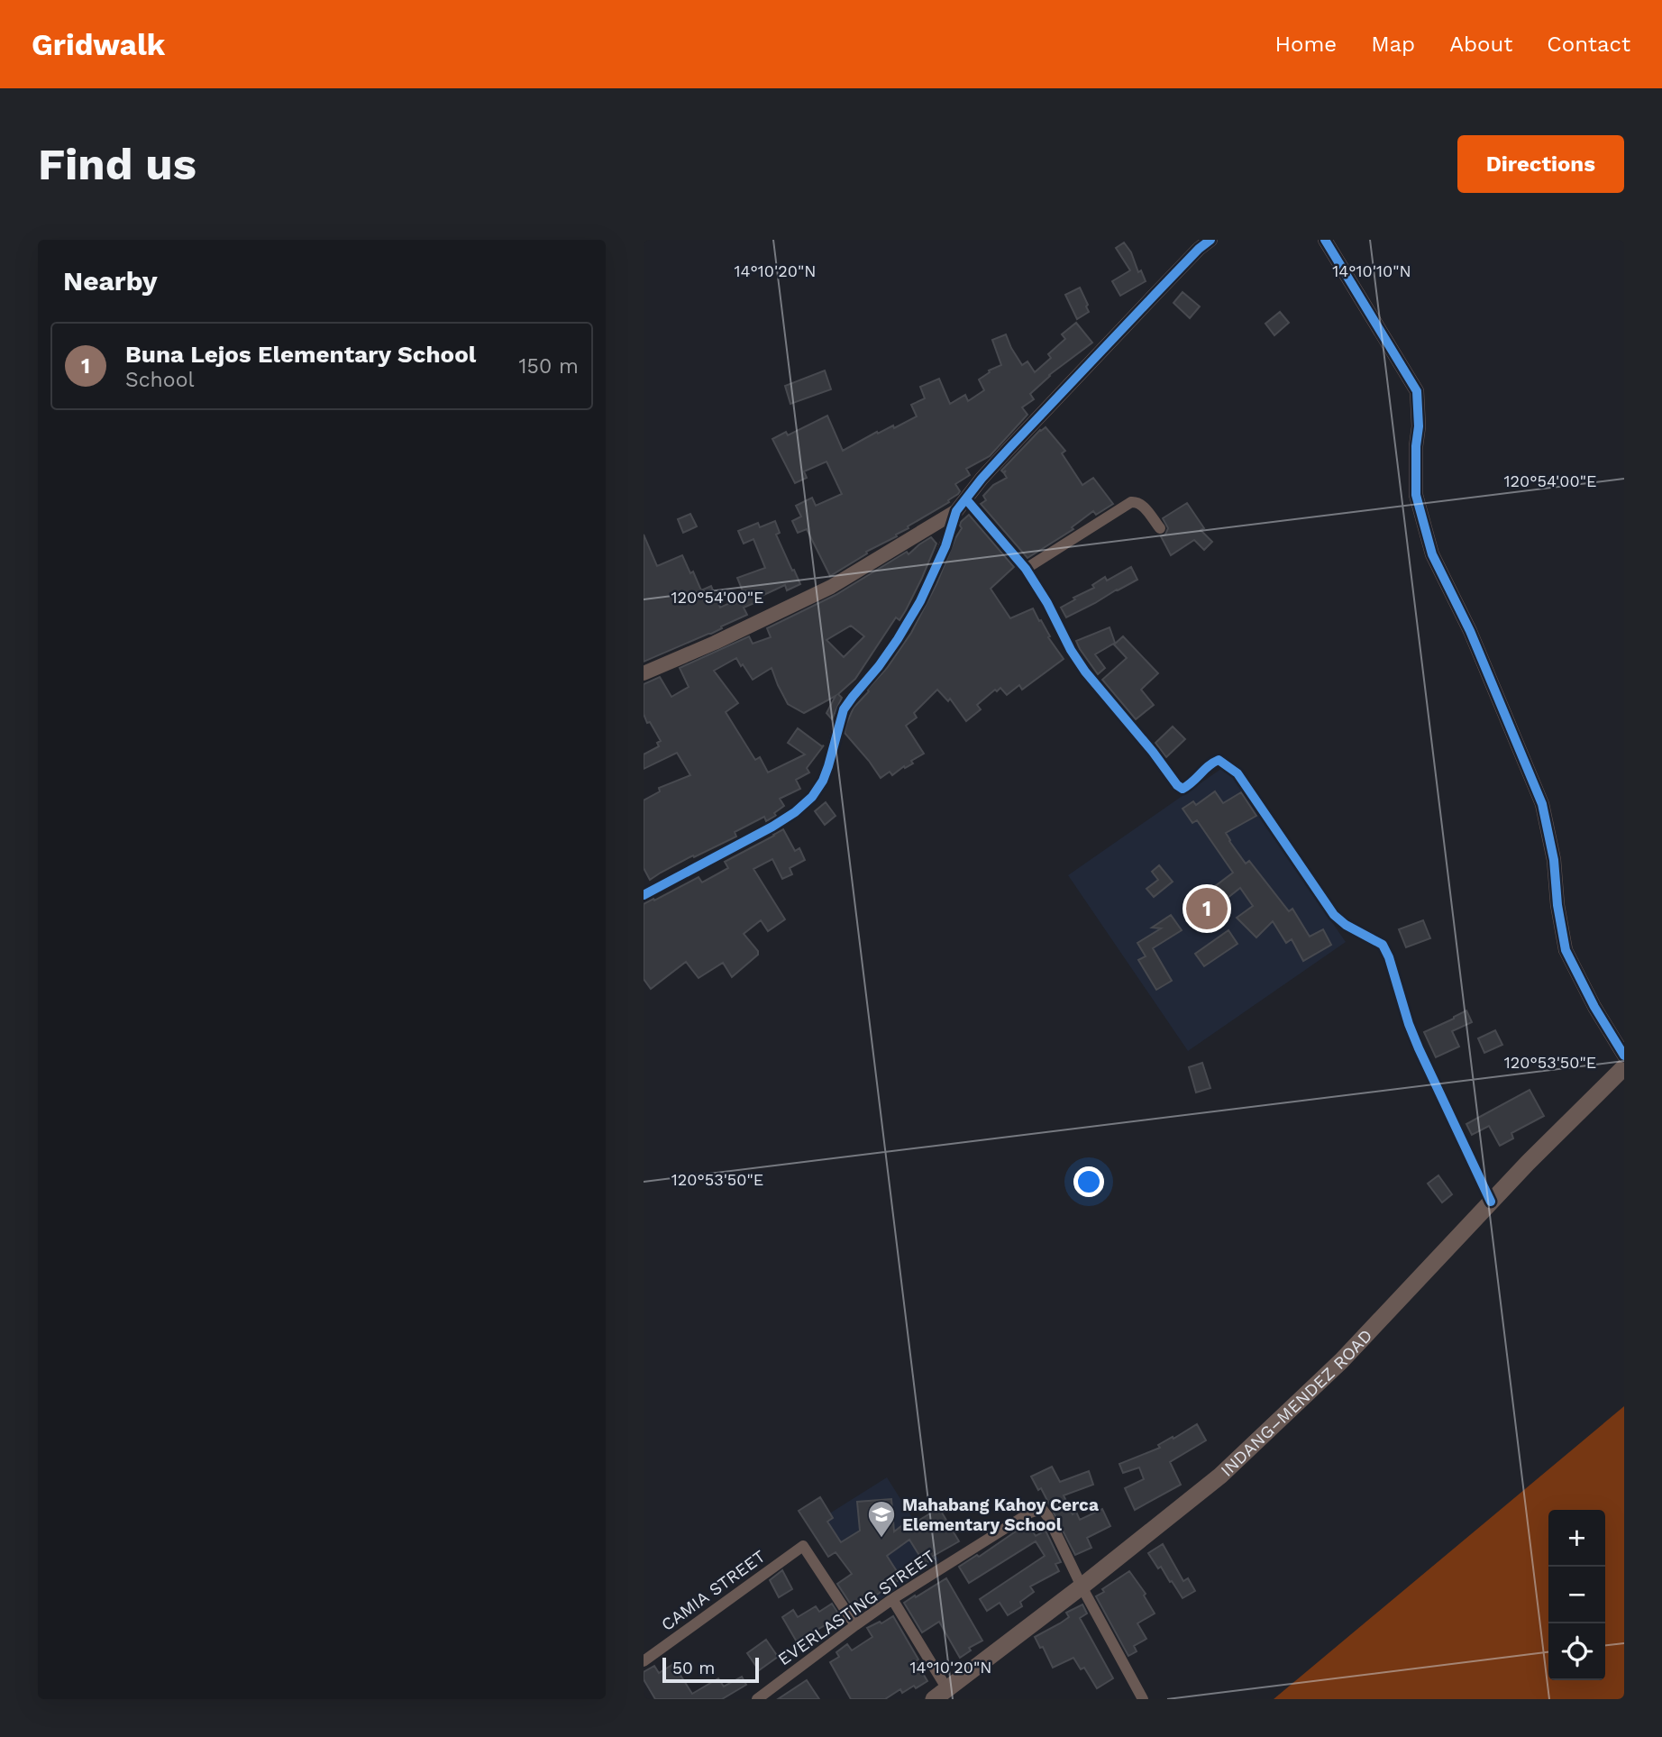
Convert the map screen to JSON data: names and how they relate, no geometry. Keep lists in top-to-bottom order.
{
  "streets": {
    "main road": ["INDANG–MENDEZ ROAD"],
    "street": ["CAMIA STREET", "EVERLASTING STREET"]
  },
  "crossings": [
    ["INDANG–MENDEZ ROAD", "EVERLASTING STREET"],
    ["CAMIA STREET", "EVERLASTING STREET"]
  ],
  "places": {
    "school or university": ["Mahabang Kahoy Cerca Elementary School"]
  },
  "scale_bar": "50 m",
  "page": {
    "header": "Gridwalk",
    "nav": [
      "Home",
      "Map",
      "About",
      "Contact"
    ],
    "buttons": "Directions",
    "title": "Find us",
    "heading": "Nearby",
    "list": [
      {
        "mark": "1",
        "name": "Buna Lejos Elementary School",
        "note": "School",
        "value": "150 m"
      }
    ],
    "pins": "1",
    "map_buttons": ["+", "−"],
    "scale": "50 m"
  },
  "coordinates": [
    "14°10'20\"N",
    "14°10'10\"N",
    "120°54'00\"E",
    "120°53'50\"E"
  ]
}
